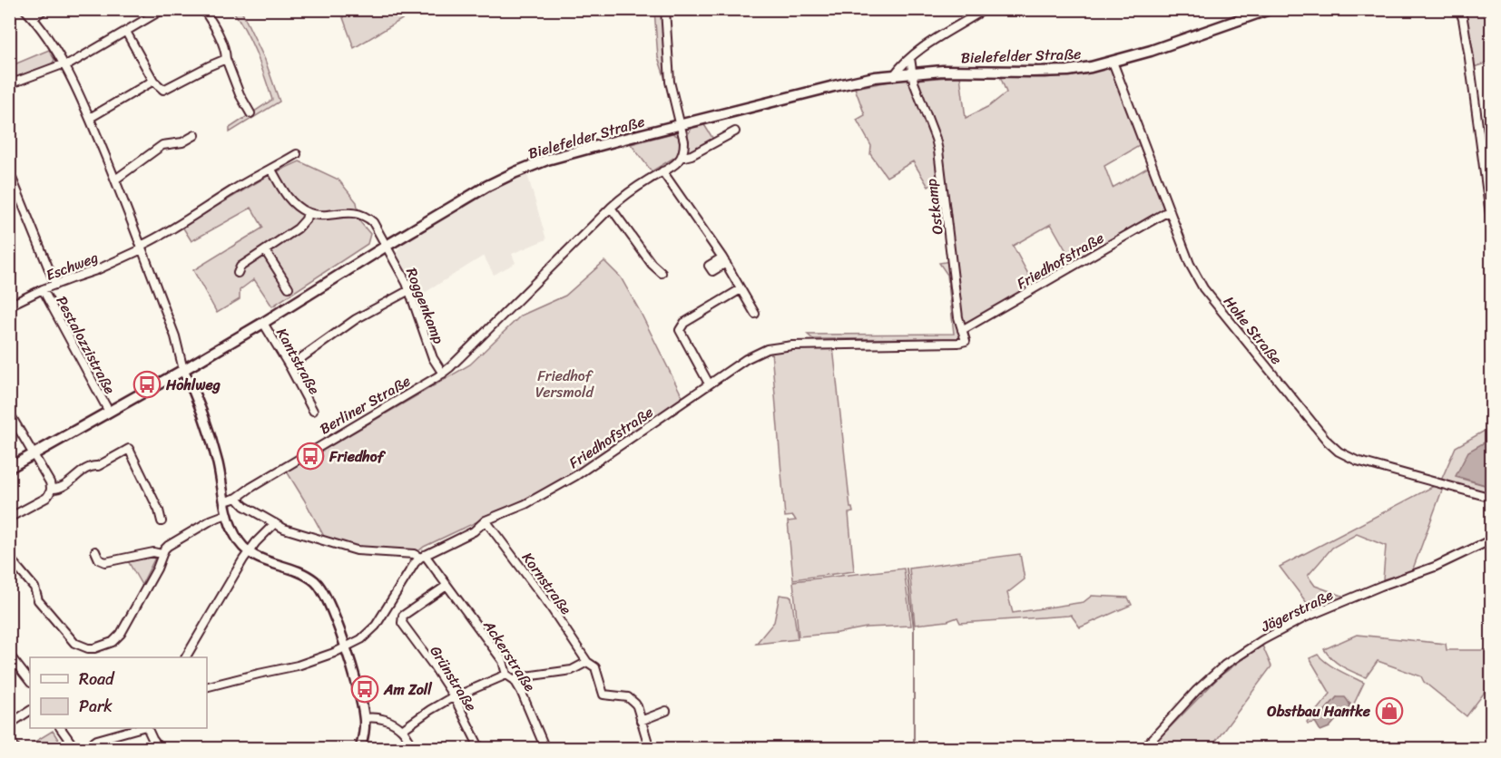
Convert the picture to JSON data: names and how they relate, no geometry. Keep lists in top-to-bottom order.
{
  "streets": {
    "main road": ["Bielefelder Straße"],
    "street": [
      "Ostkamp",
      "Friedhofstraße",
      "Eschweg",
      "Roggenkamp",
      "Hohe Straße",
      "Pestalozzistraße",
      "Kantstraße",
      "Berliner Straße",
      "Kornstraße",
      "Jägerstraße",
      "Ackerstraße",
      "Grünstraße"
    ]
  },
  "crossings": [
    ["Bielefelder Straße", "Ostkamp"],
    ["Bielefelder Straße", "Roggenkamp"],
    ["Bielefelder Straße", "Hohe Straße"],
    ["Bielefelder Straße", "Pestalozzistraße"],
    ["Bielefelder Straße", "Kantstraße"],
    ["Ostkamp", "Friedhofstraße"],
    ["Friedhofstraße", "Hohe Straße"],
    ["Friedhofstraße", "Kornstraße"],
    ["Friedhofstraße", "Ackerstraße"],
    ["Eschweg", "Pestalozzistraße"],
    ["Roggenkamp", "Berliner Straße"],
    ["Ackerstraße", "Grünstraße"]
  ],
  "parks": ["Friedhof Versmold"],
  "places": {
    "bus stop": ["Hohlweg", "Friedhof", "Am Zoll"],
    "shop": ["Obstbau Hantke"]
  },
  "legend": ["Road", "Park"]
}
